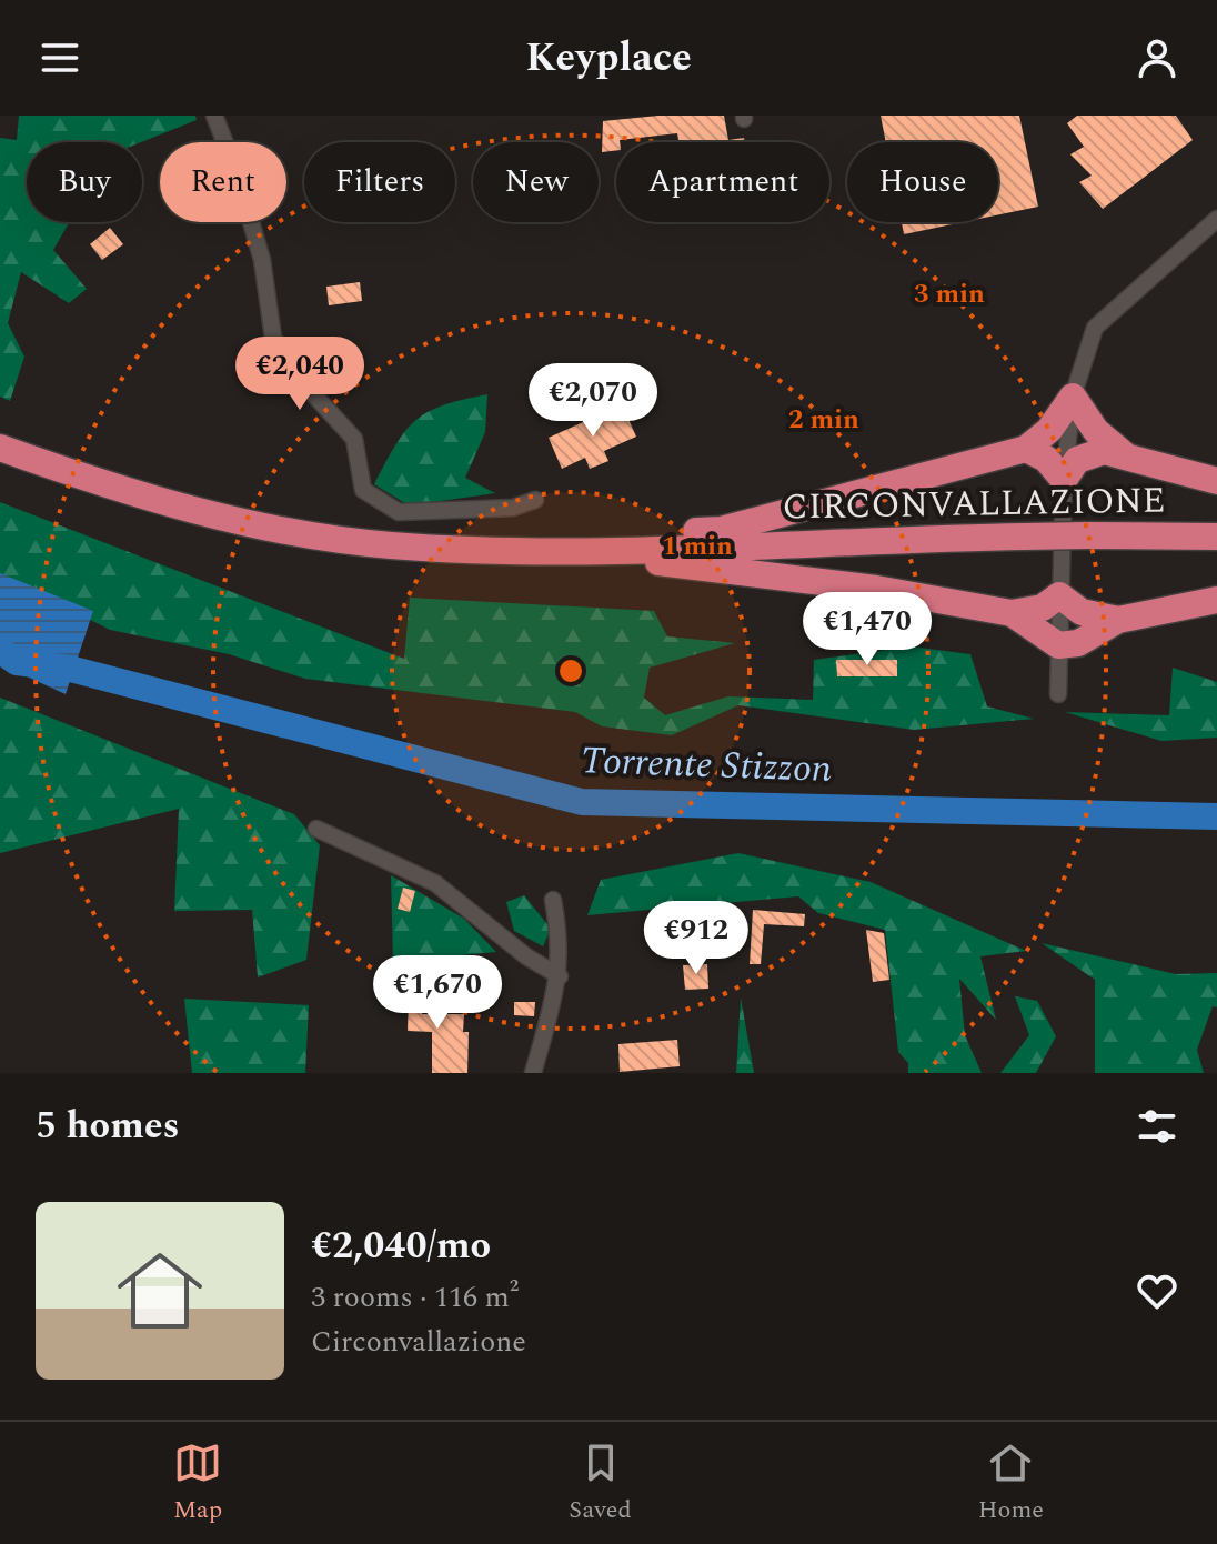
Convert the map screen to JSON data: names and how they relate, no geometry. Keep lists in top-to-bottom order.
{
  "streets": {
    "highway": ["CIRCONVALLAZIONE"]
  },
  "water": ["Torrente Stizzon"],
  "page": {
    "header": "Keyplace",
    "chip": [
      "Buy",
      "Rent",
      "Filters",
      "New",
      "Apartment",
      "House"
    ],
    "price": [
      "€2,040",
      "€2,070",
      "€1,470",
      "€912",
      "€1,670"
    ],
    "heading": "5 homes",
    "list": [
      {
        "name": "€2,040/mo",
        "note": "3 rooms · 116 m² · Circonvallazione"
      }
    ],
    "tabs": ["Map", "Saved", "Home"]
  },
  "rings": ["3 min", "2 min", "1 min"]
}
